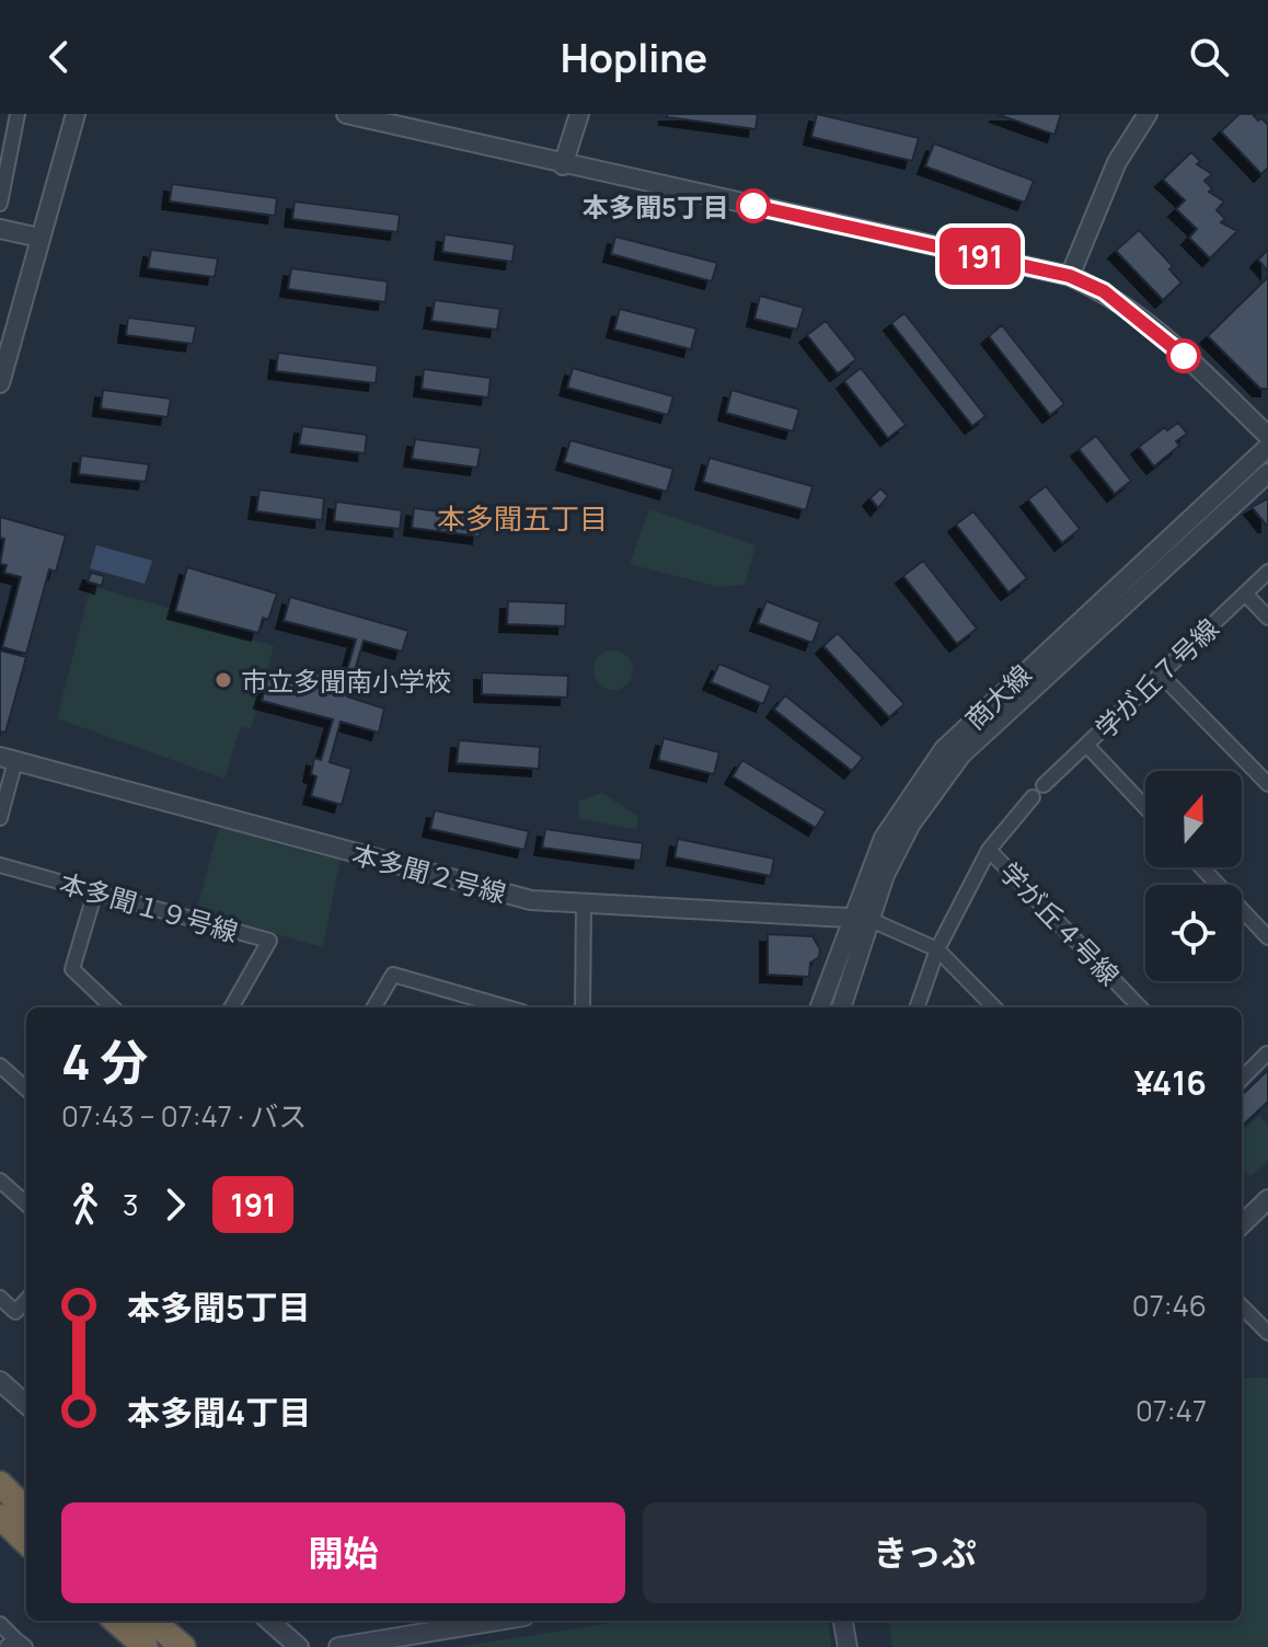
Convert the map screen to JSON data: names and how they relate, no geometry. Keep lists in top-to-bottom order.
{
  "streets": {
    "street": [
      "学が丘７号線",
      "商大線",
      "本多聞２号線",
      "本多聞１９号線",
      "学が丘４号線"
    ]
  },
  "crossings": [
    ["商大線", "本多聞２号線"]
  ],
  "districts": ["本多聞五丁目"],
  "places": ["本多聞5丁目", "市立多聞南小学校"],
  "lines": ["bus line 191"],
  "north": "top",
  "page": {
    "header": "Hopline",
    "on_map": "191",
    "heading": ["4 分", "07:43 – 07:47 · バス", "¥416"],
    "legs": ["3", "191"],
    "list": [
      {
        "name": "本多聞5丁目",
        "value": "07:46"
      },
      {
        "name": "本多聞4丁目",
        "value": "07:47"
      }
    ],
    "buttons": ["開始", "きっぷ"]
  }
}
